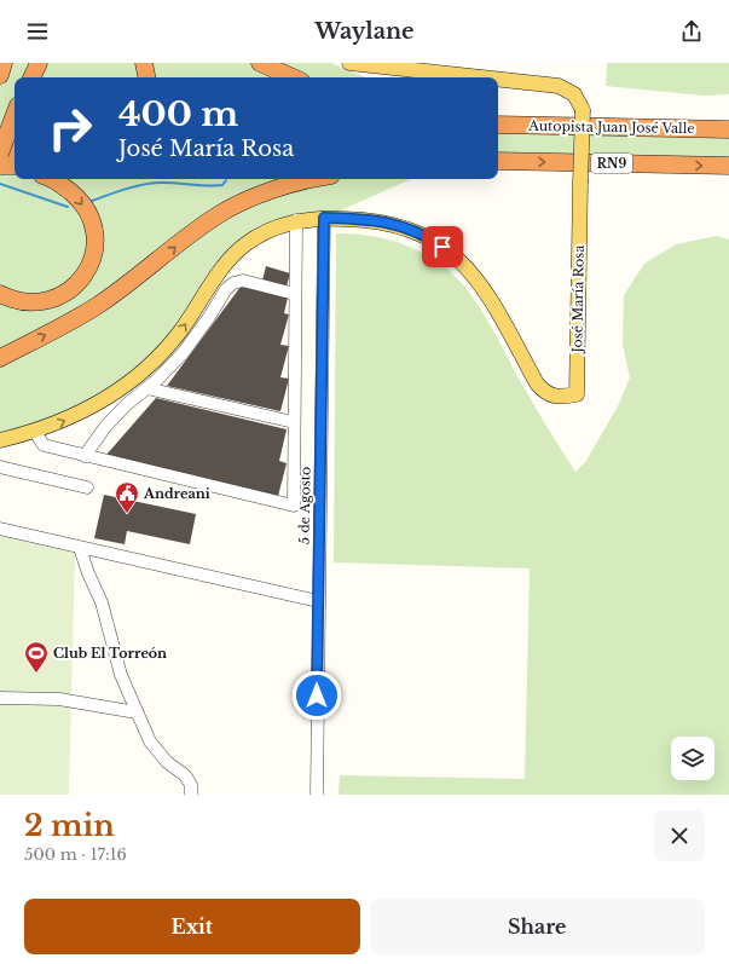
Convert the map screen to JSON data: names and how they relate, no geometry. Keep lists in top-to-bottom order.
{
  "streets": {
    "highway": ["Autopista Juan José Valle", "RN9"],
    "main road": ["José María Rosa"],
    "street": ["5 de Agosto"]
  },
  "crossings": [
    ["José María Rosa", "5 de Agosto"]
  ],
  "places": {
    "public building": ["Andreani"],
    "sports": ["Club El Torreón"]
  },
  "page": {
    "header": "Waylane",
    "turn": ["400 m", "José María Rosa"],
    "heading": ["2 min", "500 m · 17:16"],
    "buttons": ["Exit", "Share"]
  }
}
